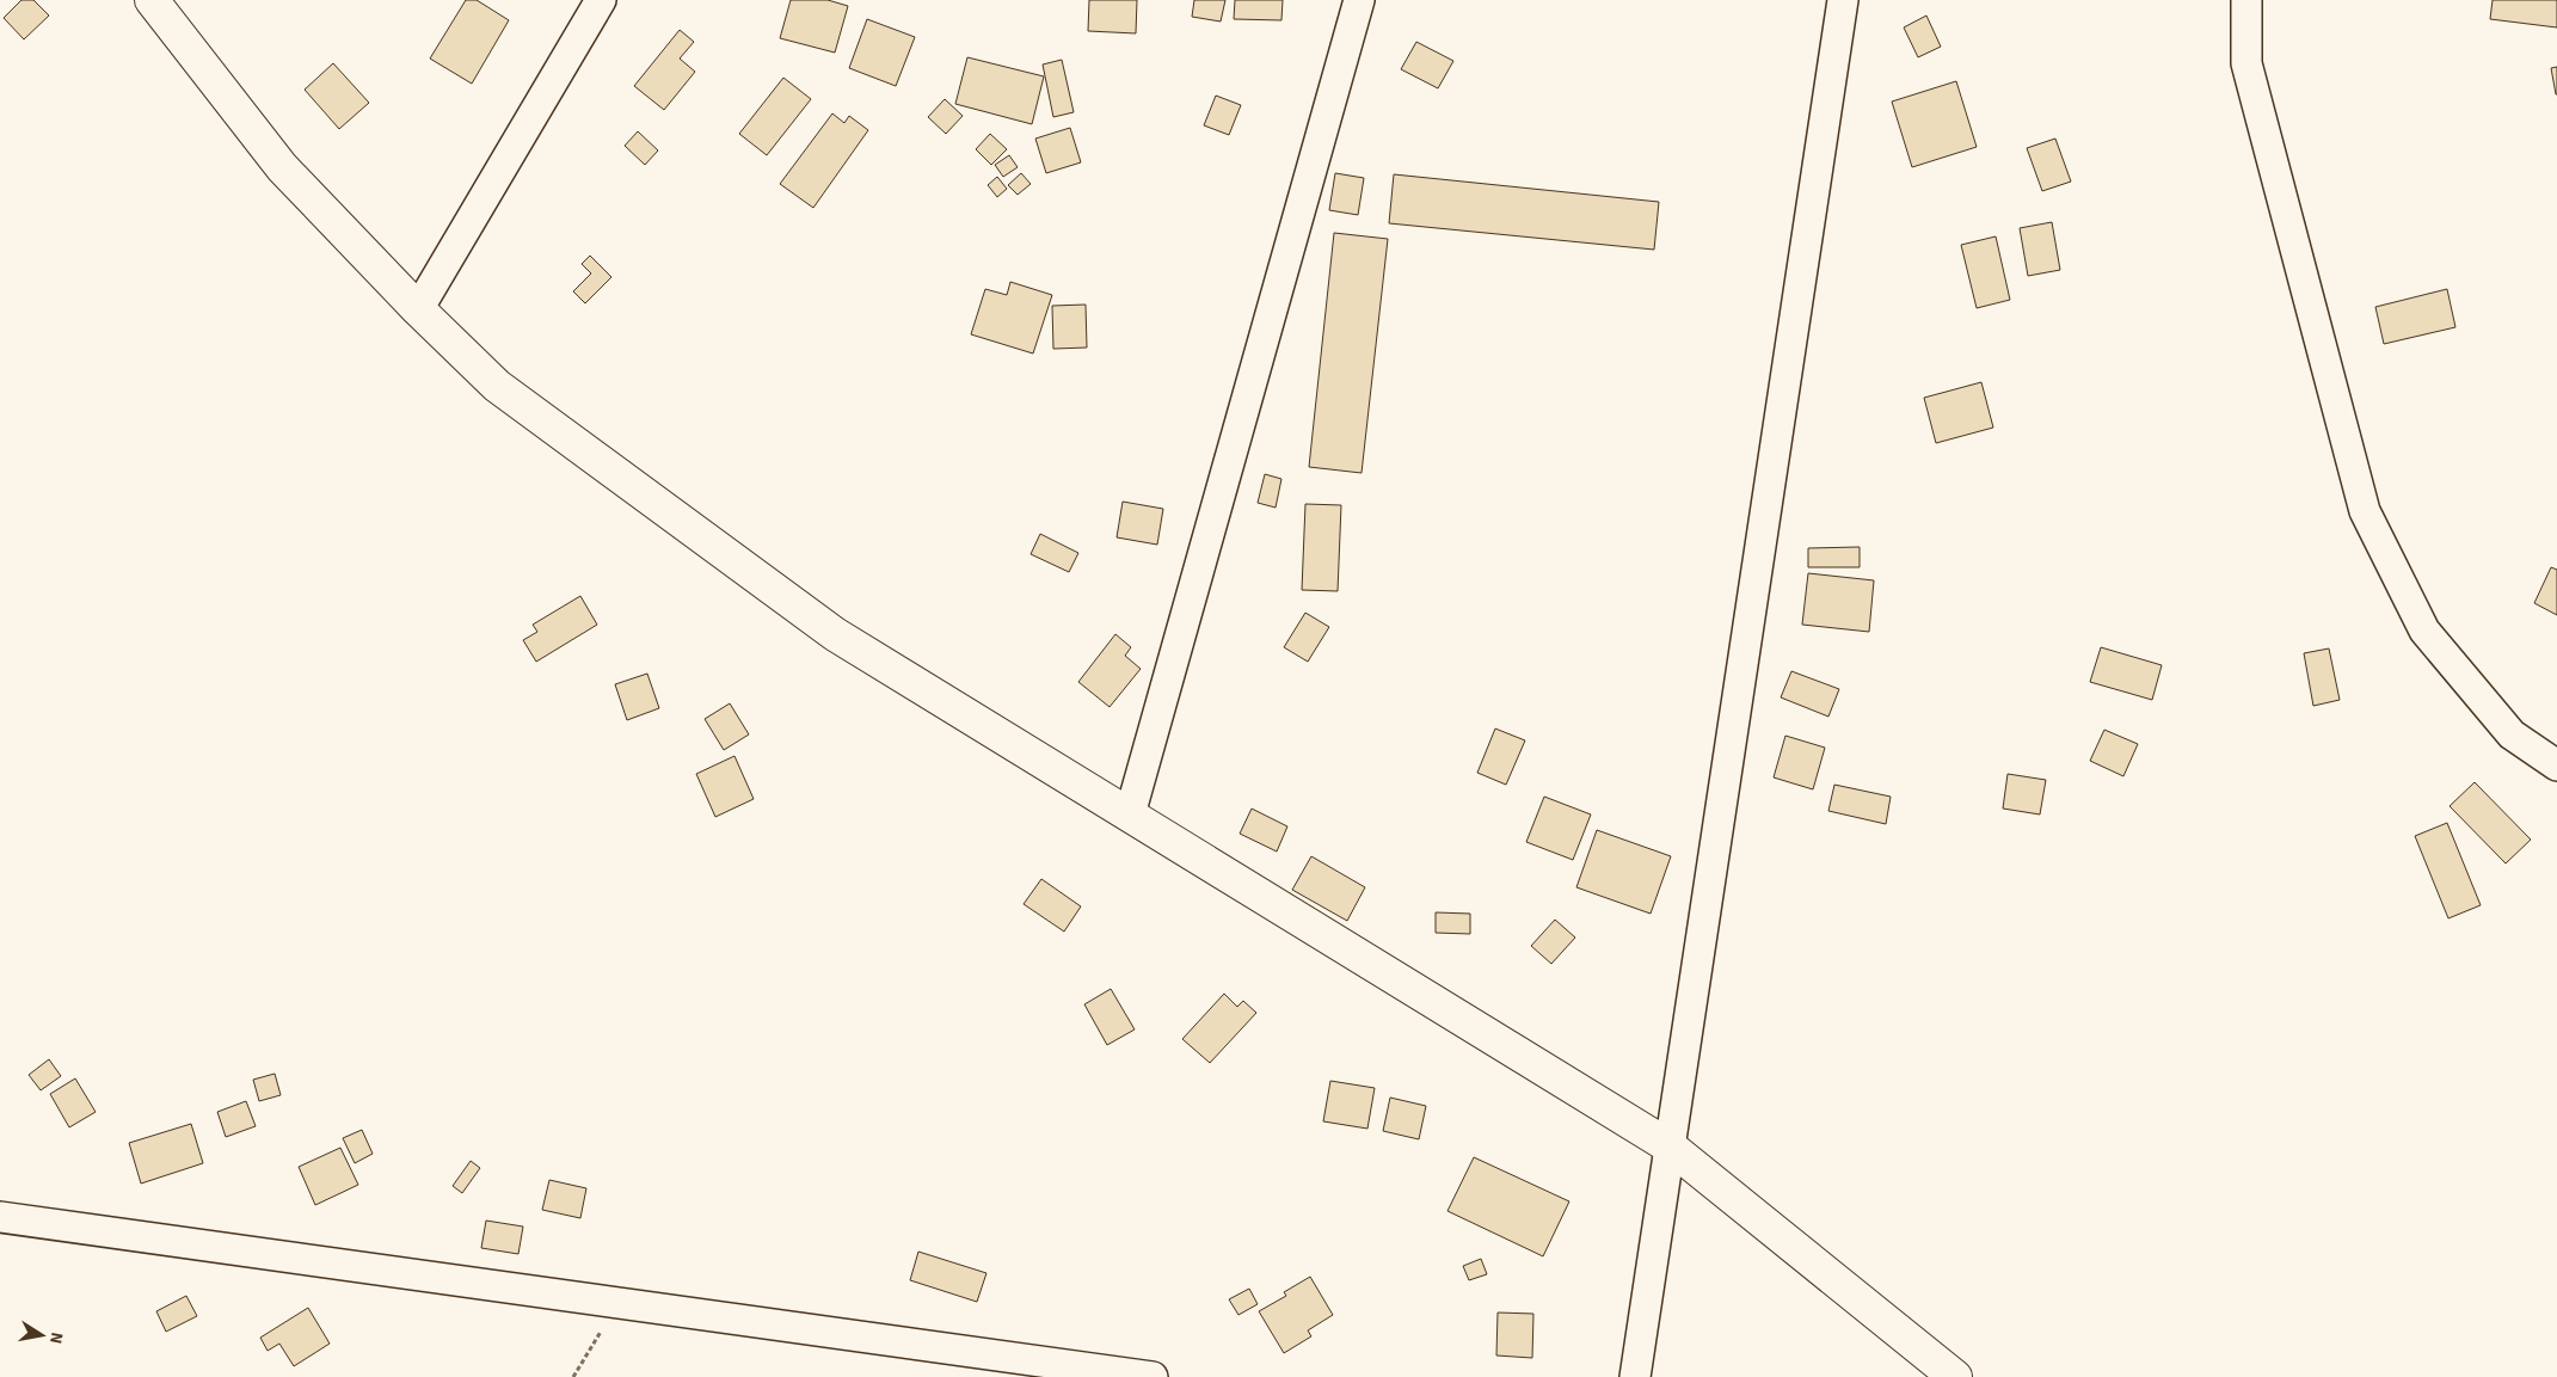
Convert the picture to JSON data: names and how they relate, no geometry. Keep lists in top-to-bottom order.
{
  "north": "right"
}
